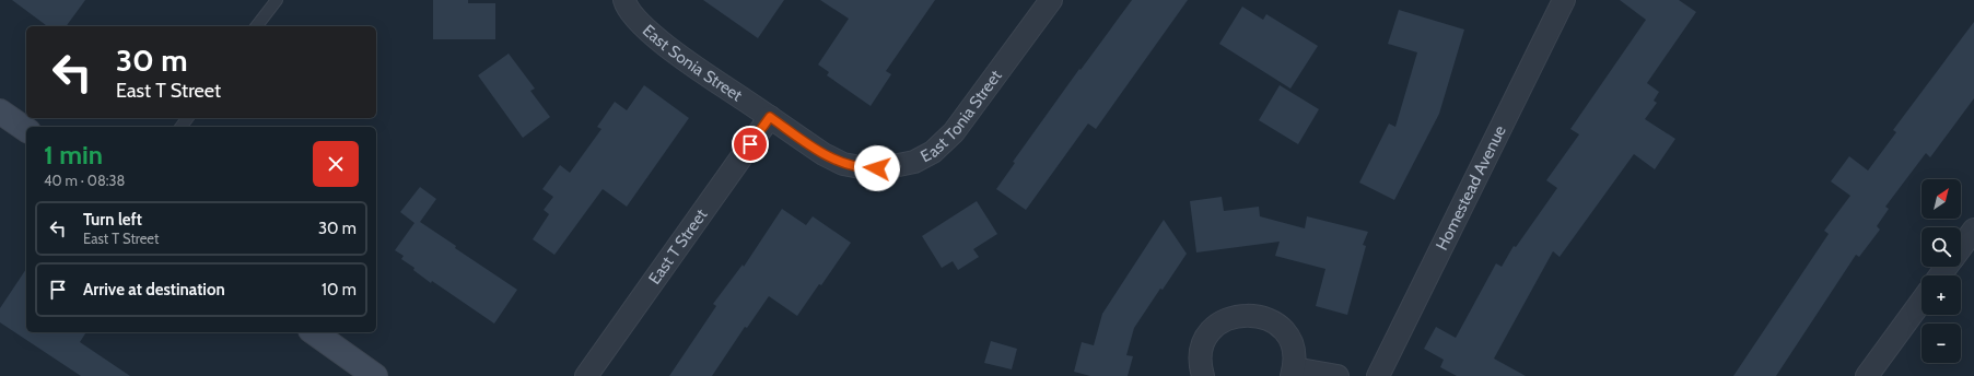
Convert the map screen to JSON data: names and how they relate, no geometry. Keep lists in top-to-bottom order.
{
  "streets": {
    "street": [
      "East Sonia Street",
      "East Tonia Street",
      "Homestead Avenue",
      "East T Street"
    ]
  },
  "crossings": [
    ["East Sonia Street", "East Tonia Street"],
    ["East Sonia Street", "East T Street"],
    ["East Tonia Street", "East T Street"]
  ],
  "north": "top right",
  "page": {
    "turn": ["30 m", "East T Street"],
    "heading": ["1 min", "40 m · 08:38"],
    "map_buttons": ["+", "−"],
    "list": [
      {
        "name": "Turn left",
        "note": "East T Street",
        "value": "30 m"
      },
      {
        "name": "Arrive at destination",
        "value": "10 m"
      }
    ]
  }
}
